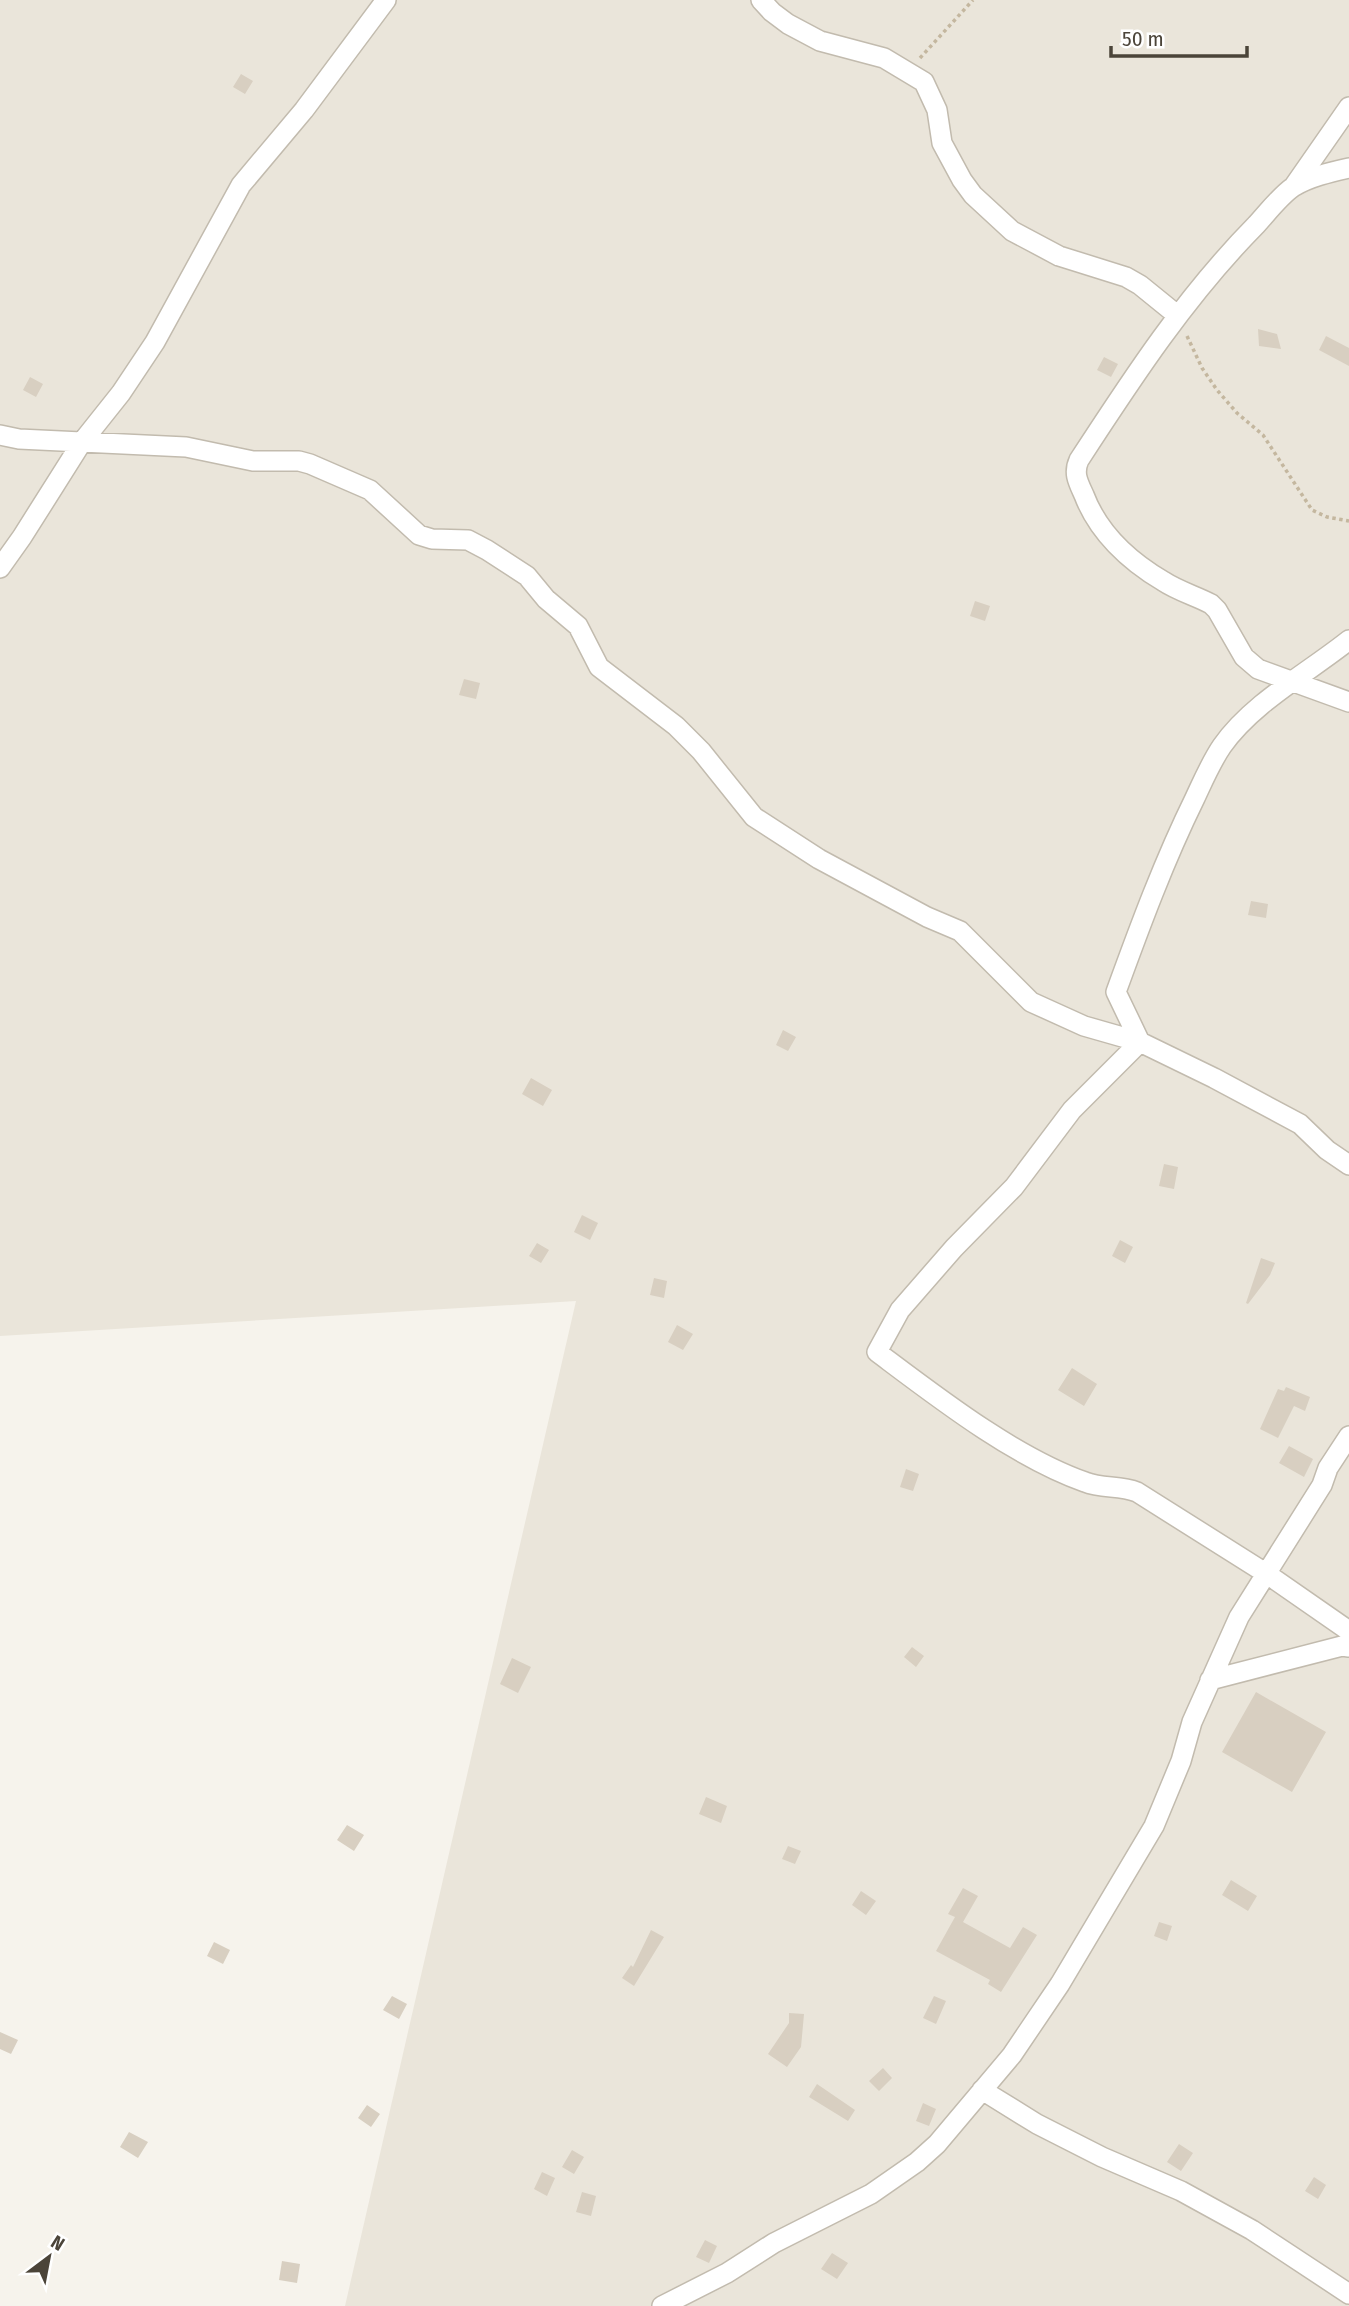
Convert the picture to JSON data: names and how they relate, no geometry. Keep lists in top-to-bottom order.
{
  "scale_bar": "50 m",
  "north": "top right"
}
